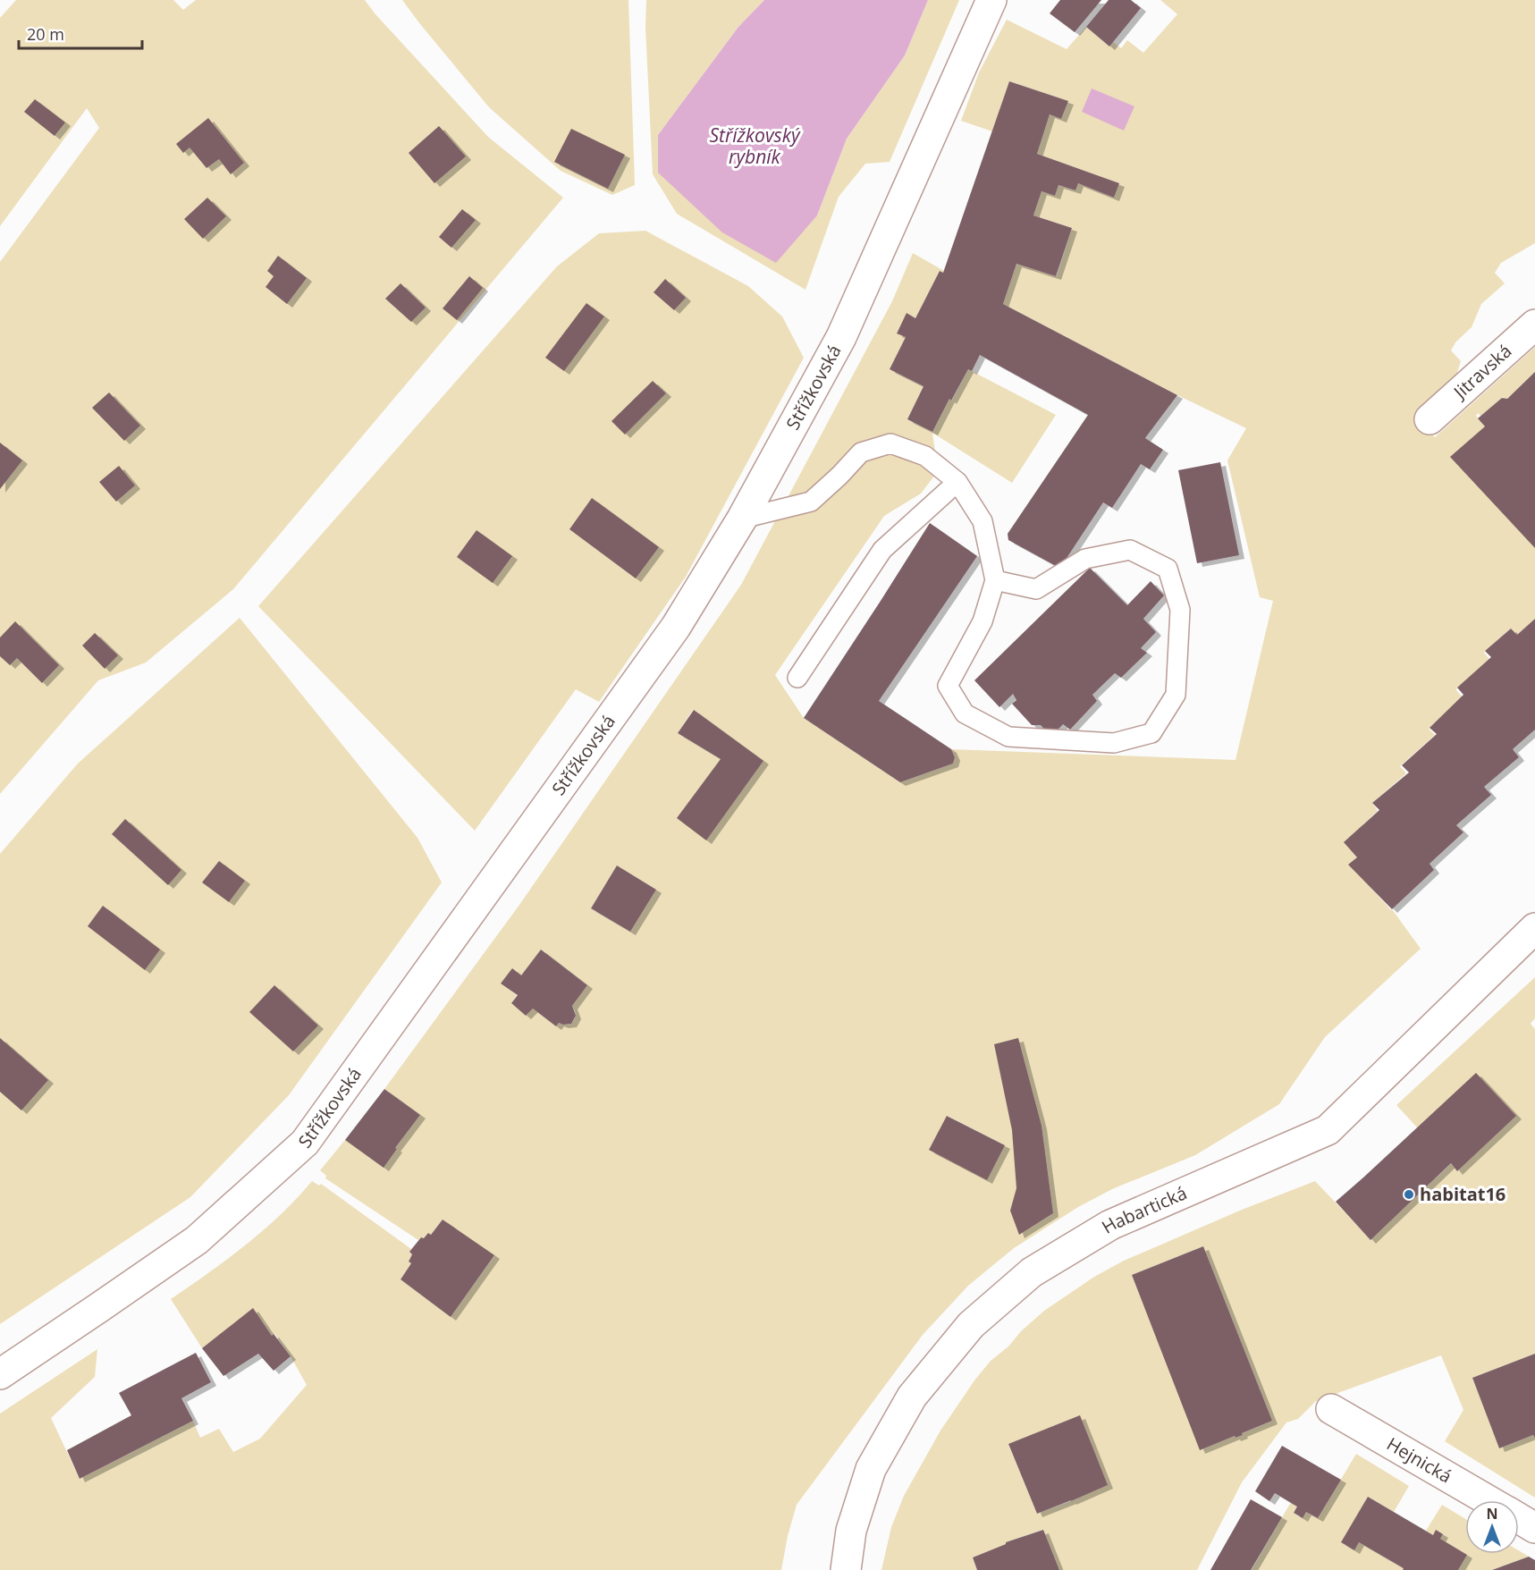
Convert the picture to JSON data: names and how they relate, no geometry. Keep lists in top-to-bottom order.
{
  "streets": {
    "street": [
      "Jitravská",
      "Střížkovská",
      "Habartická",
      "Hejnická"
    ]
  },
  "water": ["Střížkovský rybník"],
  "places": ["habitat16"],
  "scale_bar": "20 m",
  "north": "top"
}
